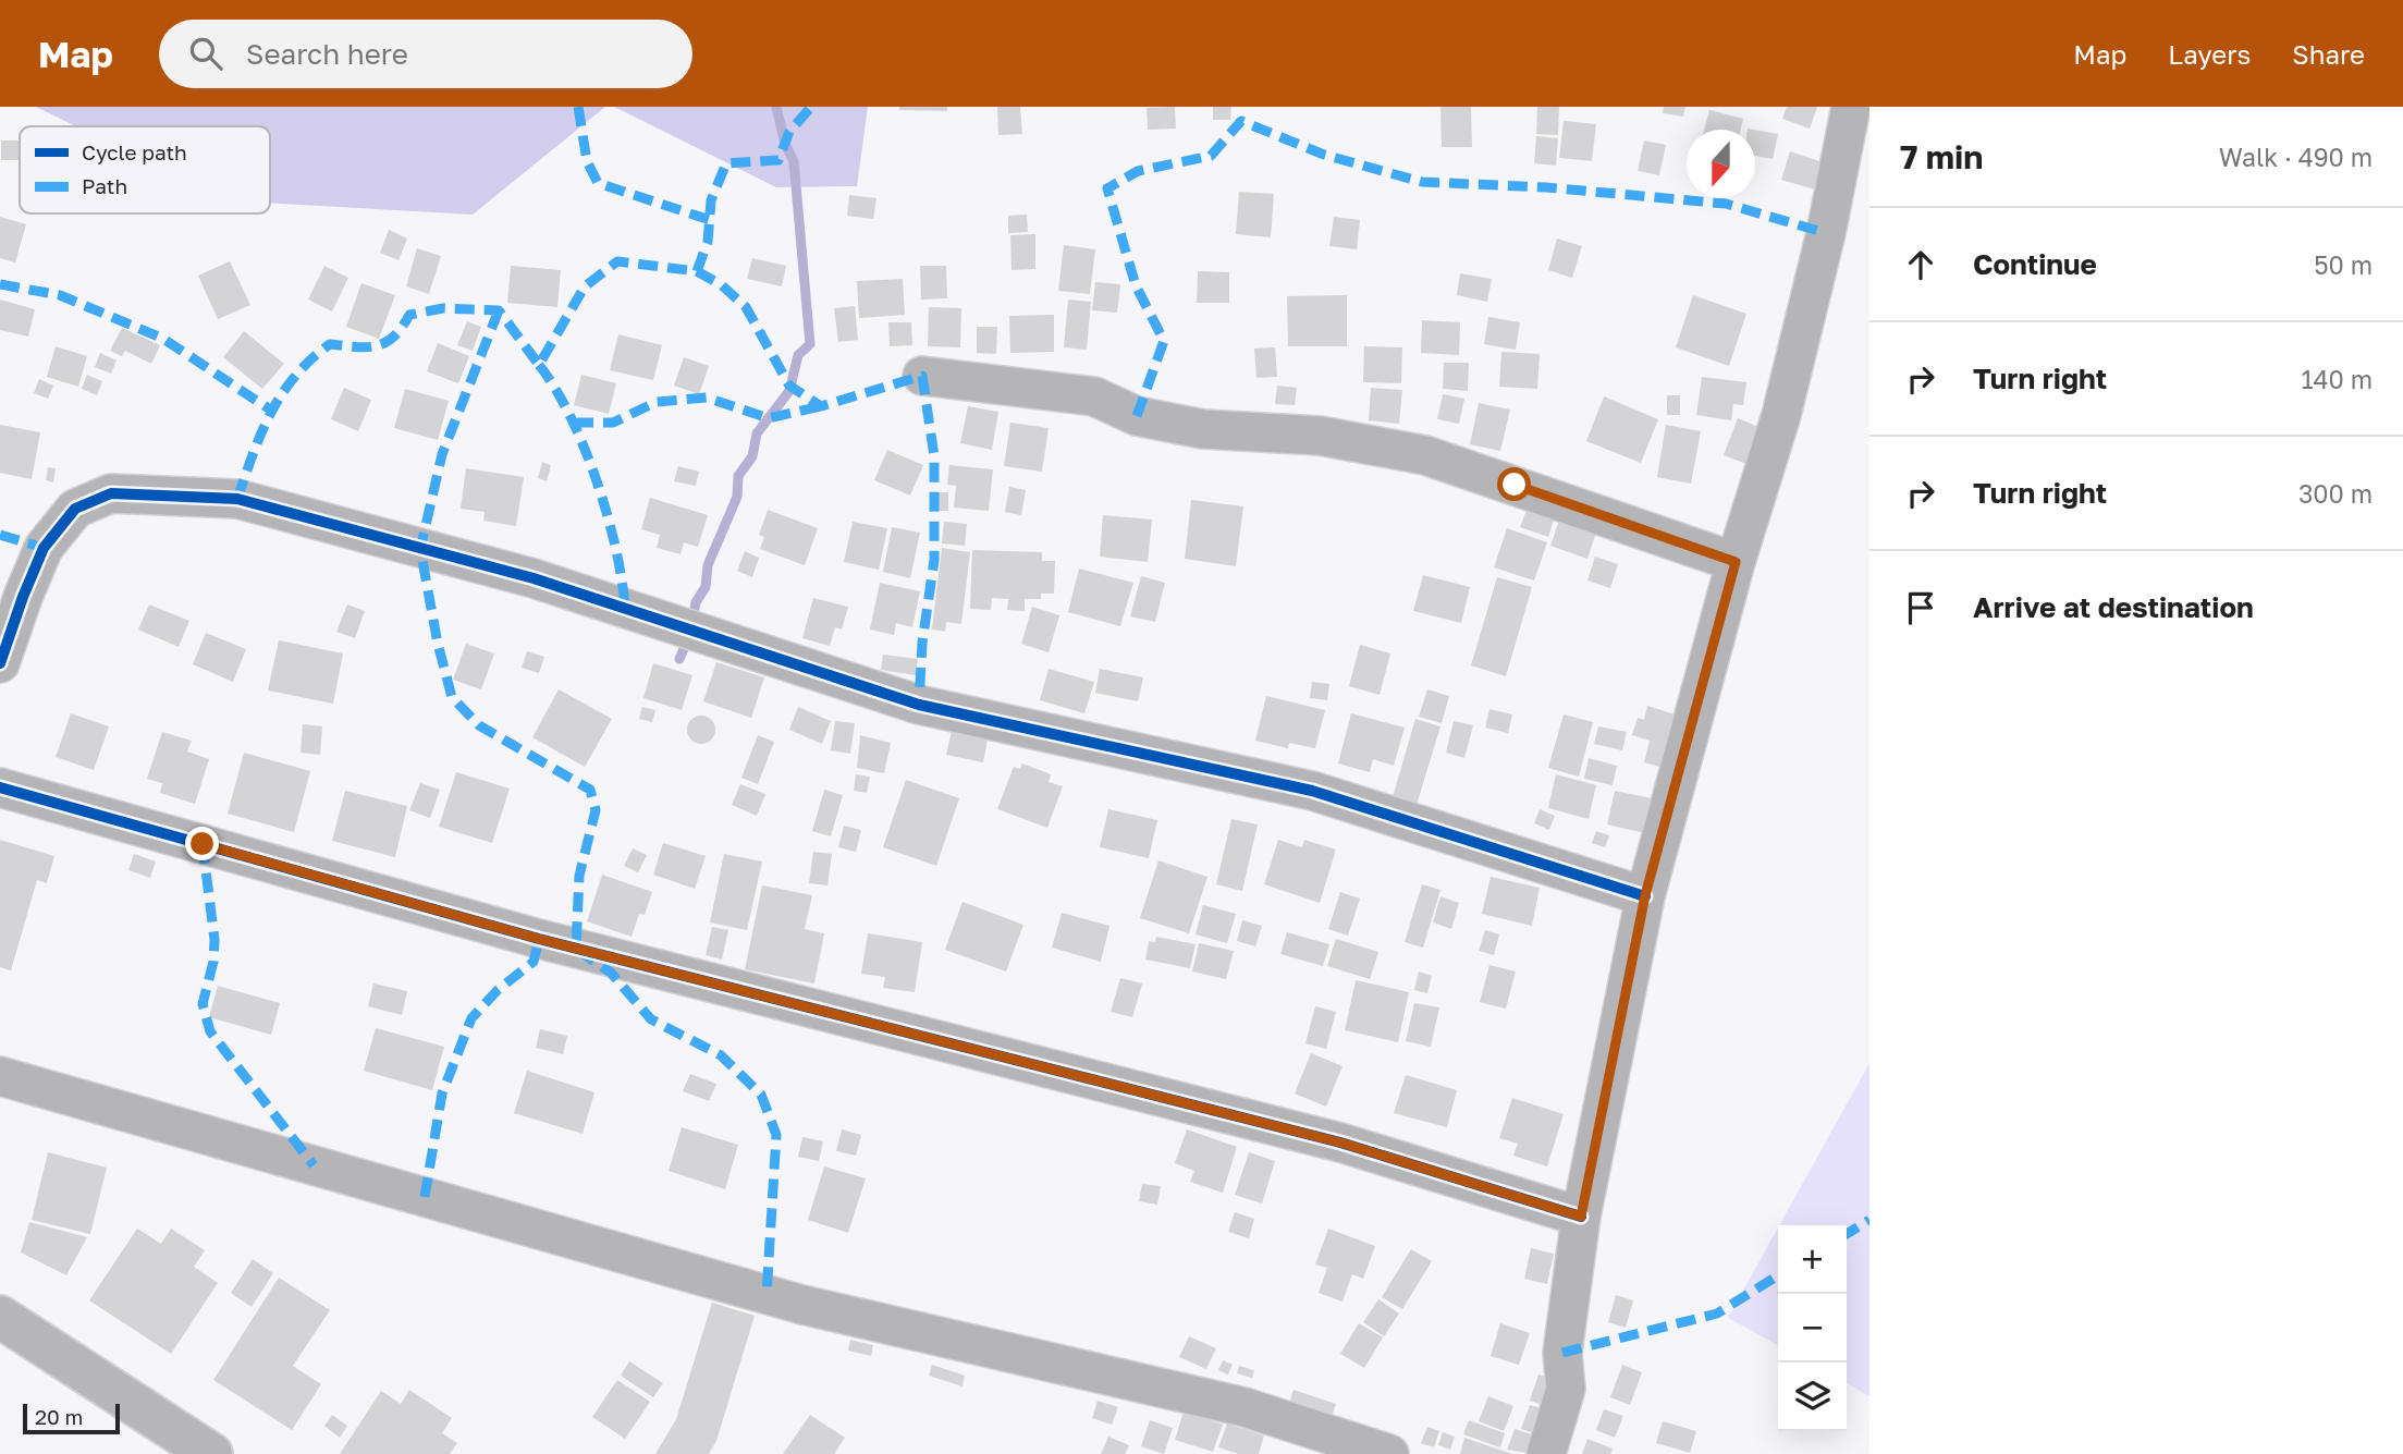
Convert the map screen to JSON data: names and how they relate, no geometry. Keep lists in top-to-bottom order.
{
  "legend": ["Cycle path", "Path"],
  "scale_bar": "20 m",
  "north": "bottom",
  "page": {
    "header": "Map",
    "search": "Search here",
    "nav": ["Map", "Layers", "Share"],
    "heading": ["7 min", "Walk · 490 m"],
    "list": [
      ["Continue", "50 m"],
      ["Turn right", "140 m"],
      ["Turn right", "300 m"],
      "Arrive at destination"
    ],
    "map_buttons": ["+", "−"],
    "scale": "20 m"
  }
}
